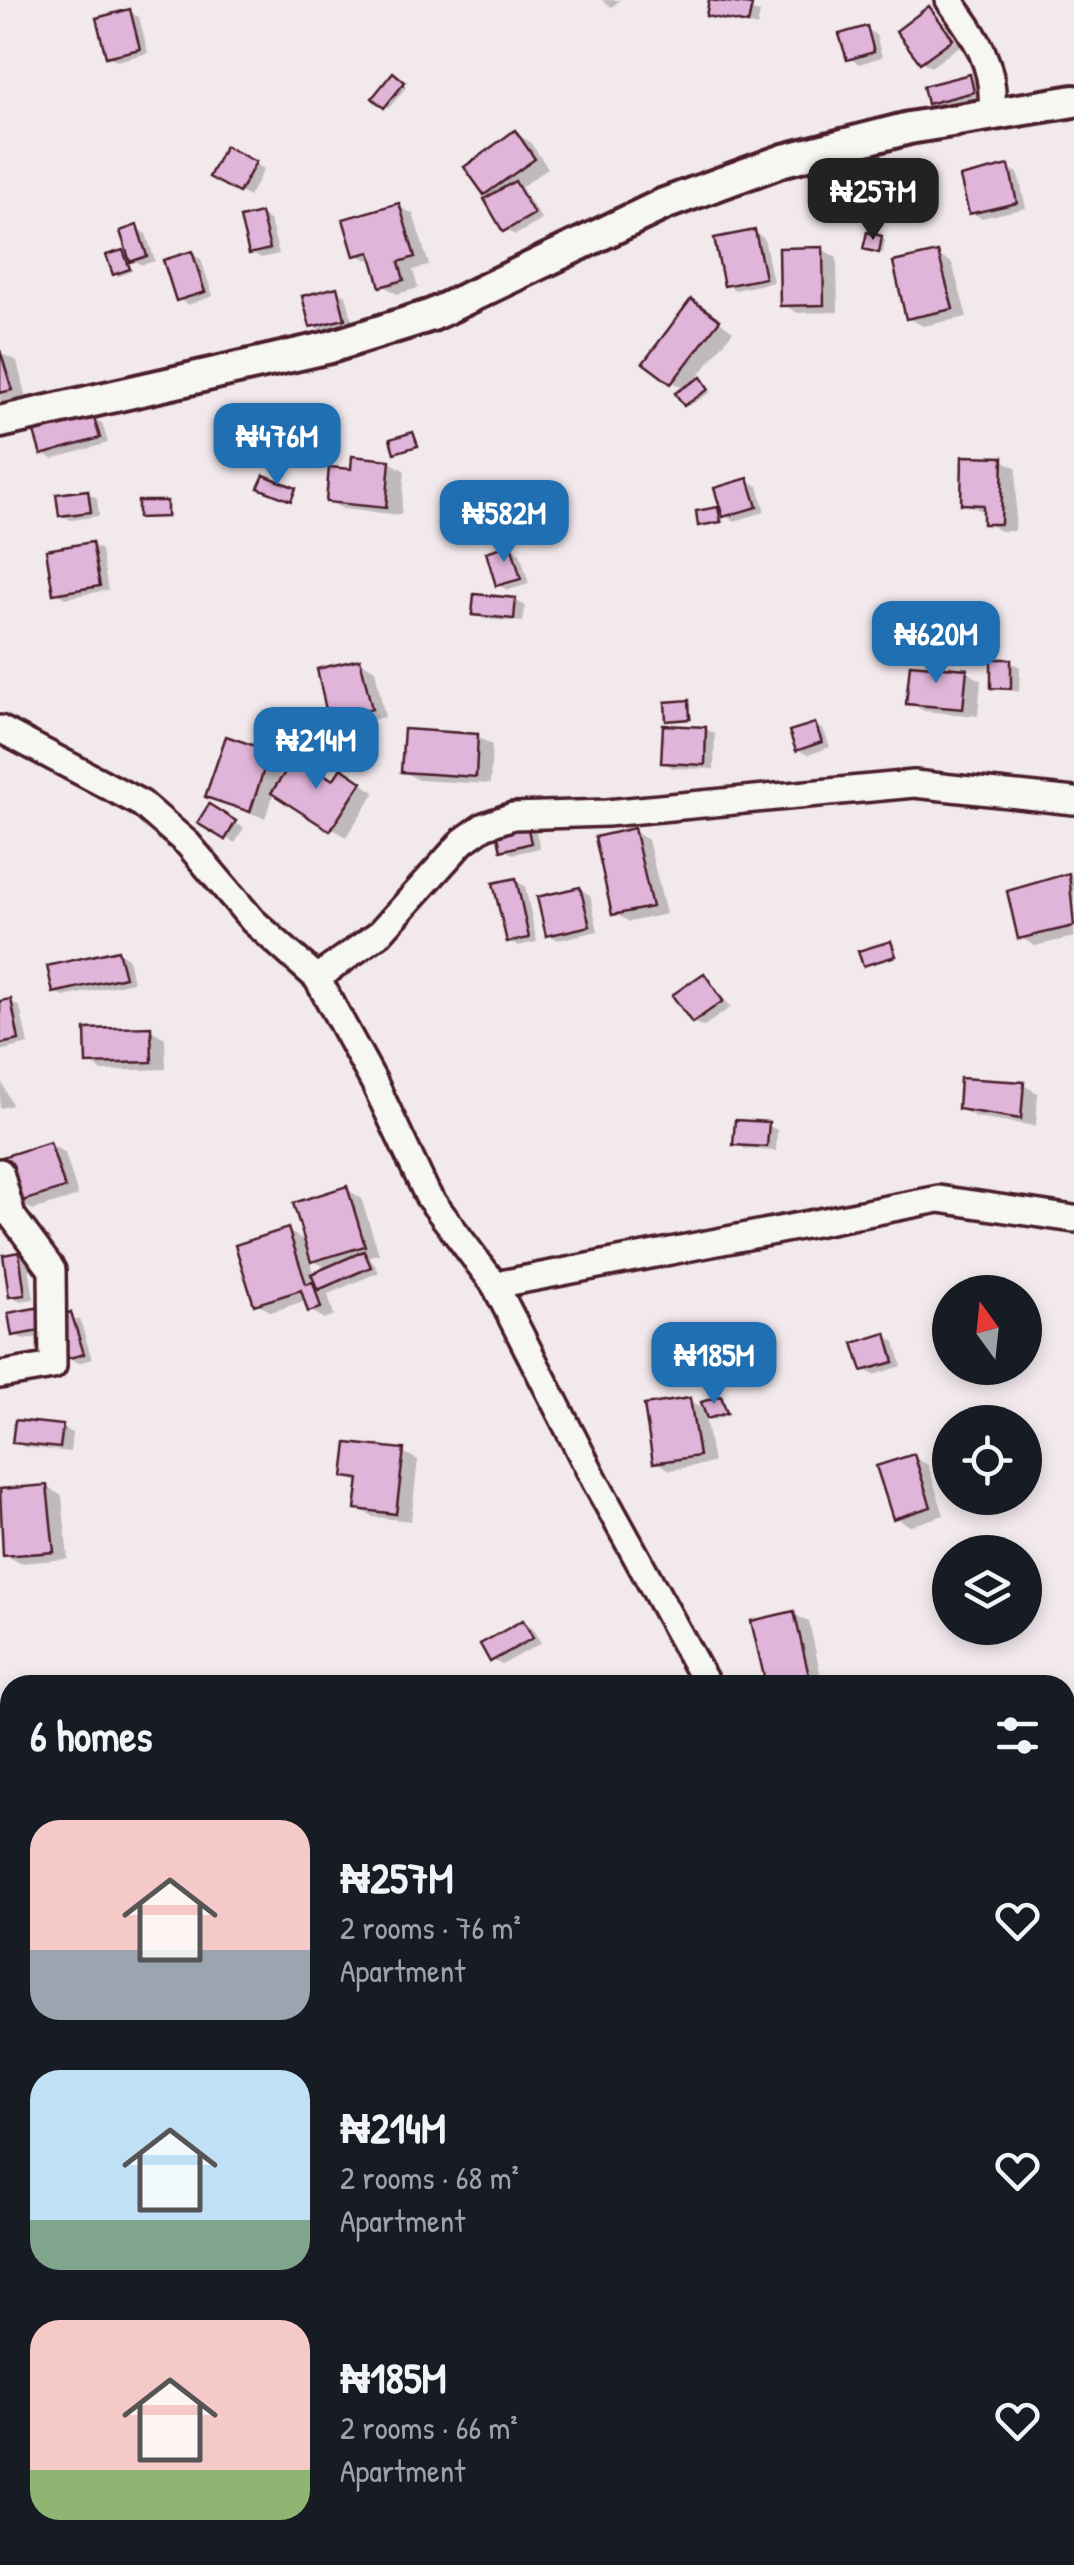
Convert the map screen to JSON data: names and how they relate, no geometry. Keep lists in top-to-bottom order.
{
  "north": "top",
  "page": {
    "price": [
      "₦257M",
      "₦476M",
      "₦582M",
      "₦620M",
      "₦214M",
      "₦185M"
    ],
    "heading": "6 homes",
    "list": [
      {
        "name": "₦257M",
        "note": "2 rooms · 76 m² · Apartment"
      },
      {
        "name": "₦214M",
        "note": "2 rooms · 68 m² · Apartment"
      },
      {
        "name": "₦185M",
        "note": "2 rooms · 66 m² · Apartment"
      }
    ]
  }
}
